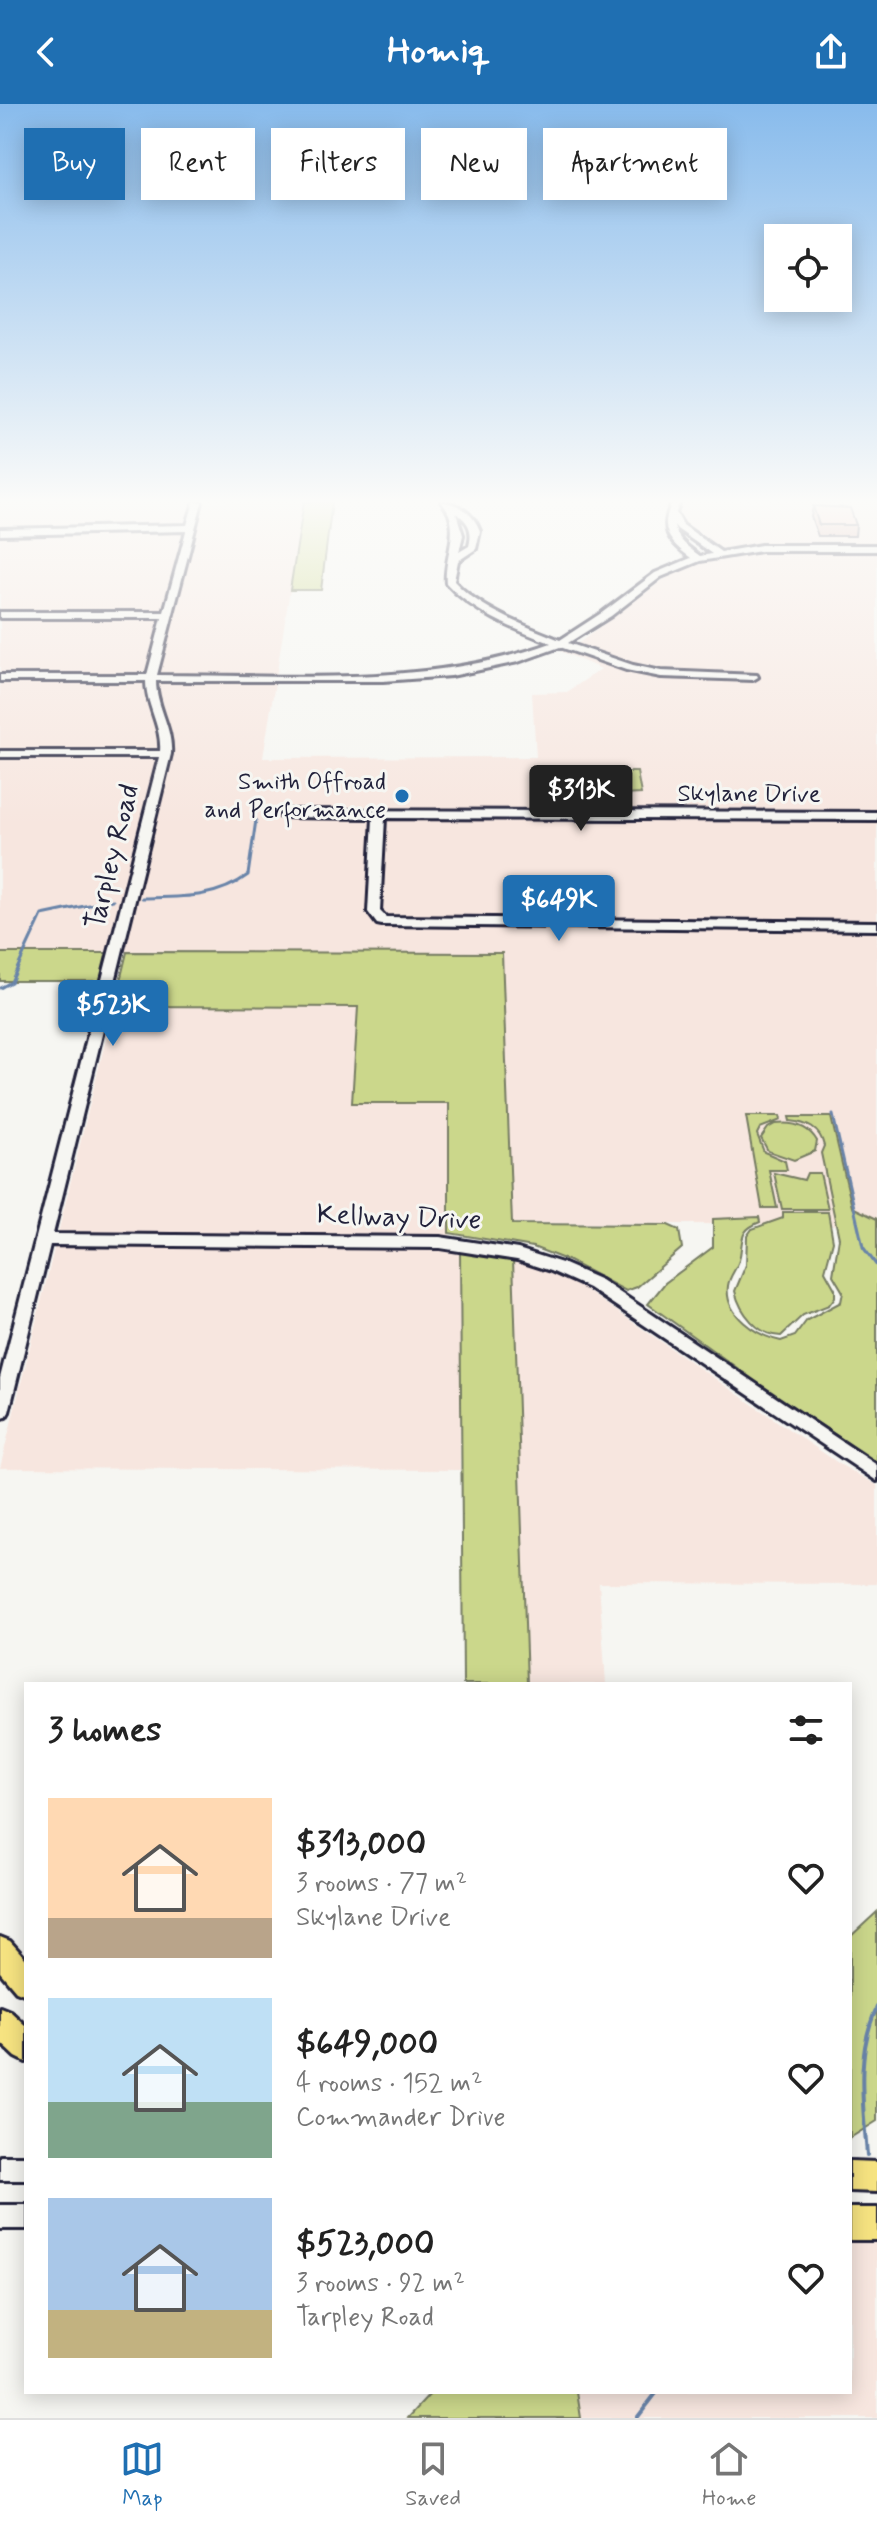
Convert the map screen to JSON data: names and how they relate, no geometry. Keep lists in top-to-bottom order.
{
  "streets": {
    "street": ["Skylane Drive", "Tarpley Road", "Kellway Drive"]
  },
  "crossings": [
    ["Tarpley Road", "Kellway Drive"]
  ],
  "places": ["Smith Offroad and Performance"],
  "page": {
    "header": "Homiq",
    "chip": [
      "Buy",
      "Rent",
      "Filters",
      "New",
      "Apartment"
    ],
    "price": ["$313K", "$649K", "$523K"],
    "heading": "3 homes",
    "list": [
      {
        "name": "$313,000",
        "note": "3 rooms · 77 m² · Skylane Drive"
      },
      {
        "name": "$649,000",
        "note": "4 rooms · 152 m² · Commander Drive"
      },
      {
        "name": "$523,000",
        "note": "3 rooms · 92 m² · Tarpley Road"
      }
    ],
    "tabs": ["Map", "Saved", "Home"]
  }
}
